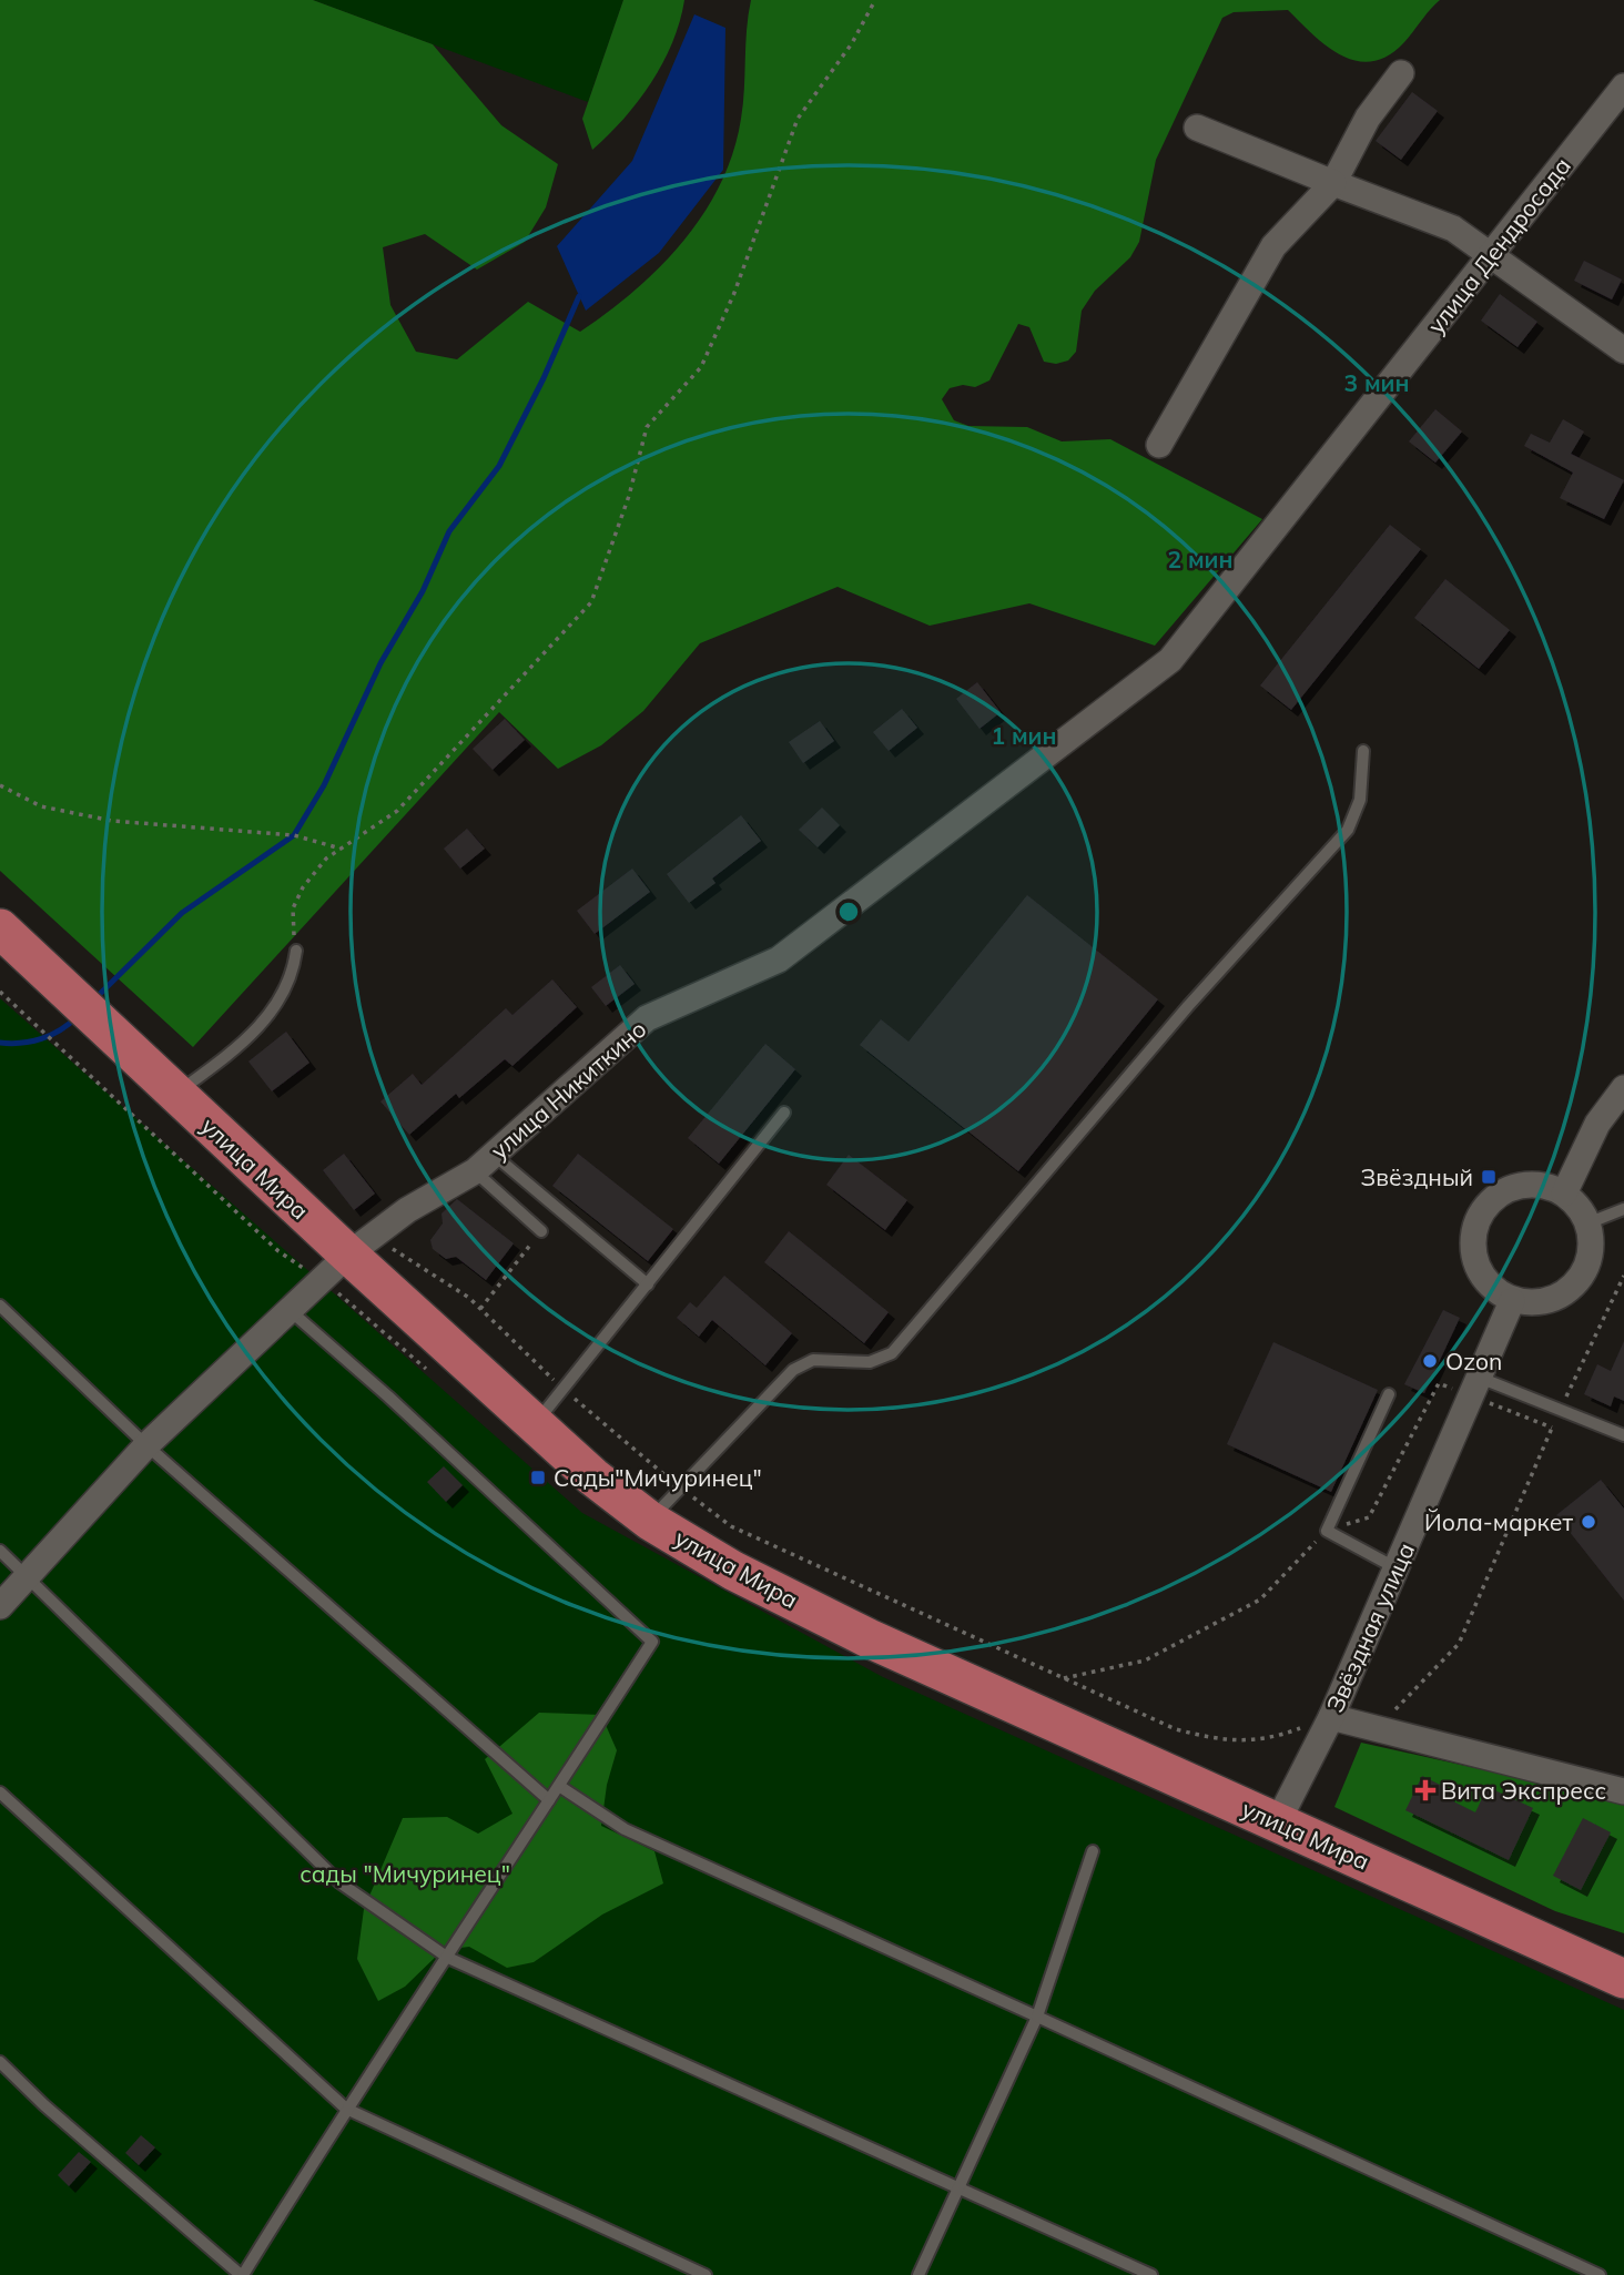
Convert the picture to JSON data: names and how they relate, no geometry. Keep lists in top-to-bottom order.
{
  "streets": {
    "main road": ["улица Мира"],
    "street": ["улица Дендросада", "улица Никиткино", "Звёздная улица"]
  },
  "crossings": [
    ["улица Дендросада", "улица Никиткино"],
    ["улица Никиткино", "улица Мира"],
    ["улица Мира", "Звёздная улица"]
  ],
  "parks": ["сады \"Мичуринец\""],
  "places": {
    "transit": ["Звёздный", "Сады\"Мичуринец\""],
    "other": ["Ozon", "Йола-маркет"],
    "health": ["Вита Экспресс"]
  },
  "rings": ["3 мин", "2 мин", "1 мин"]
}
